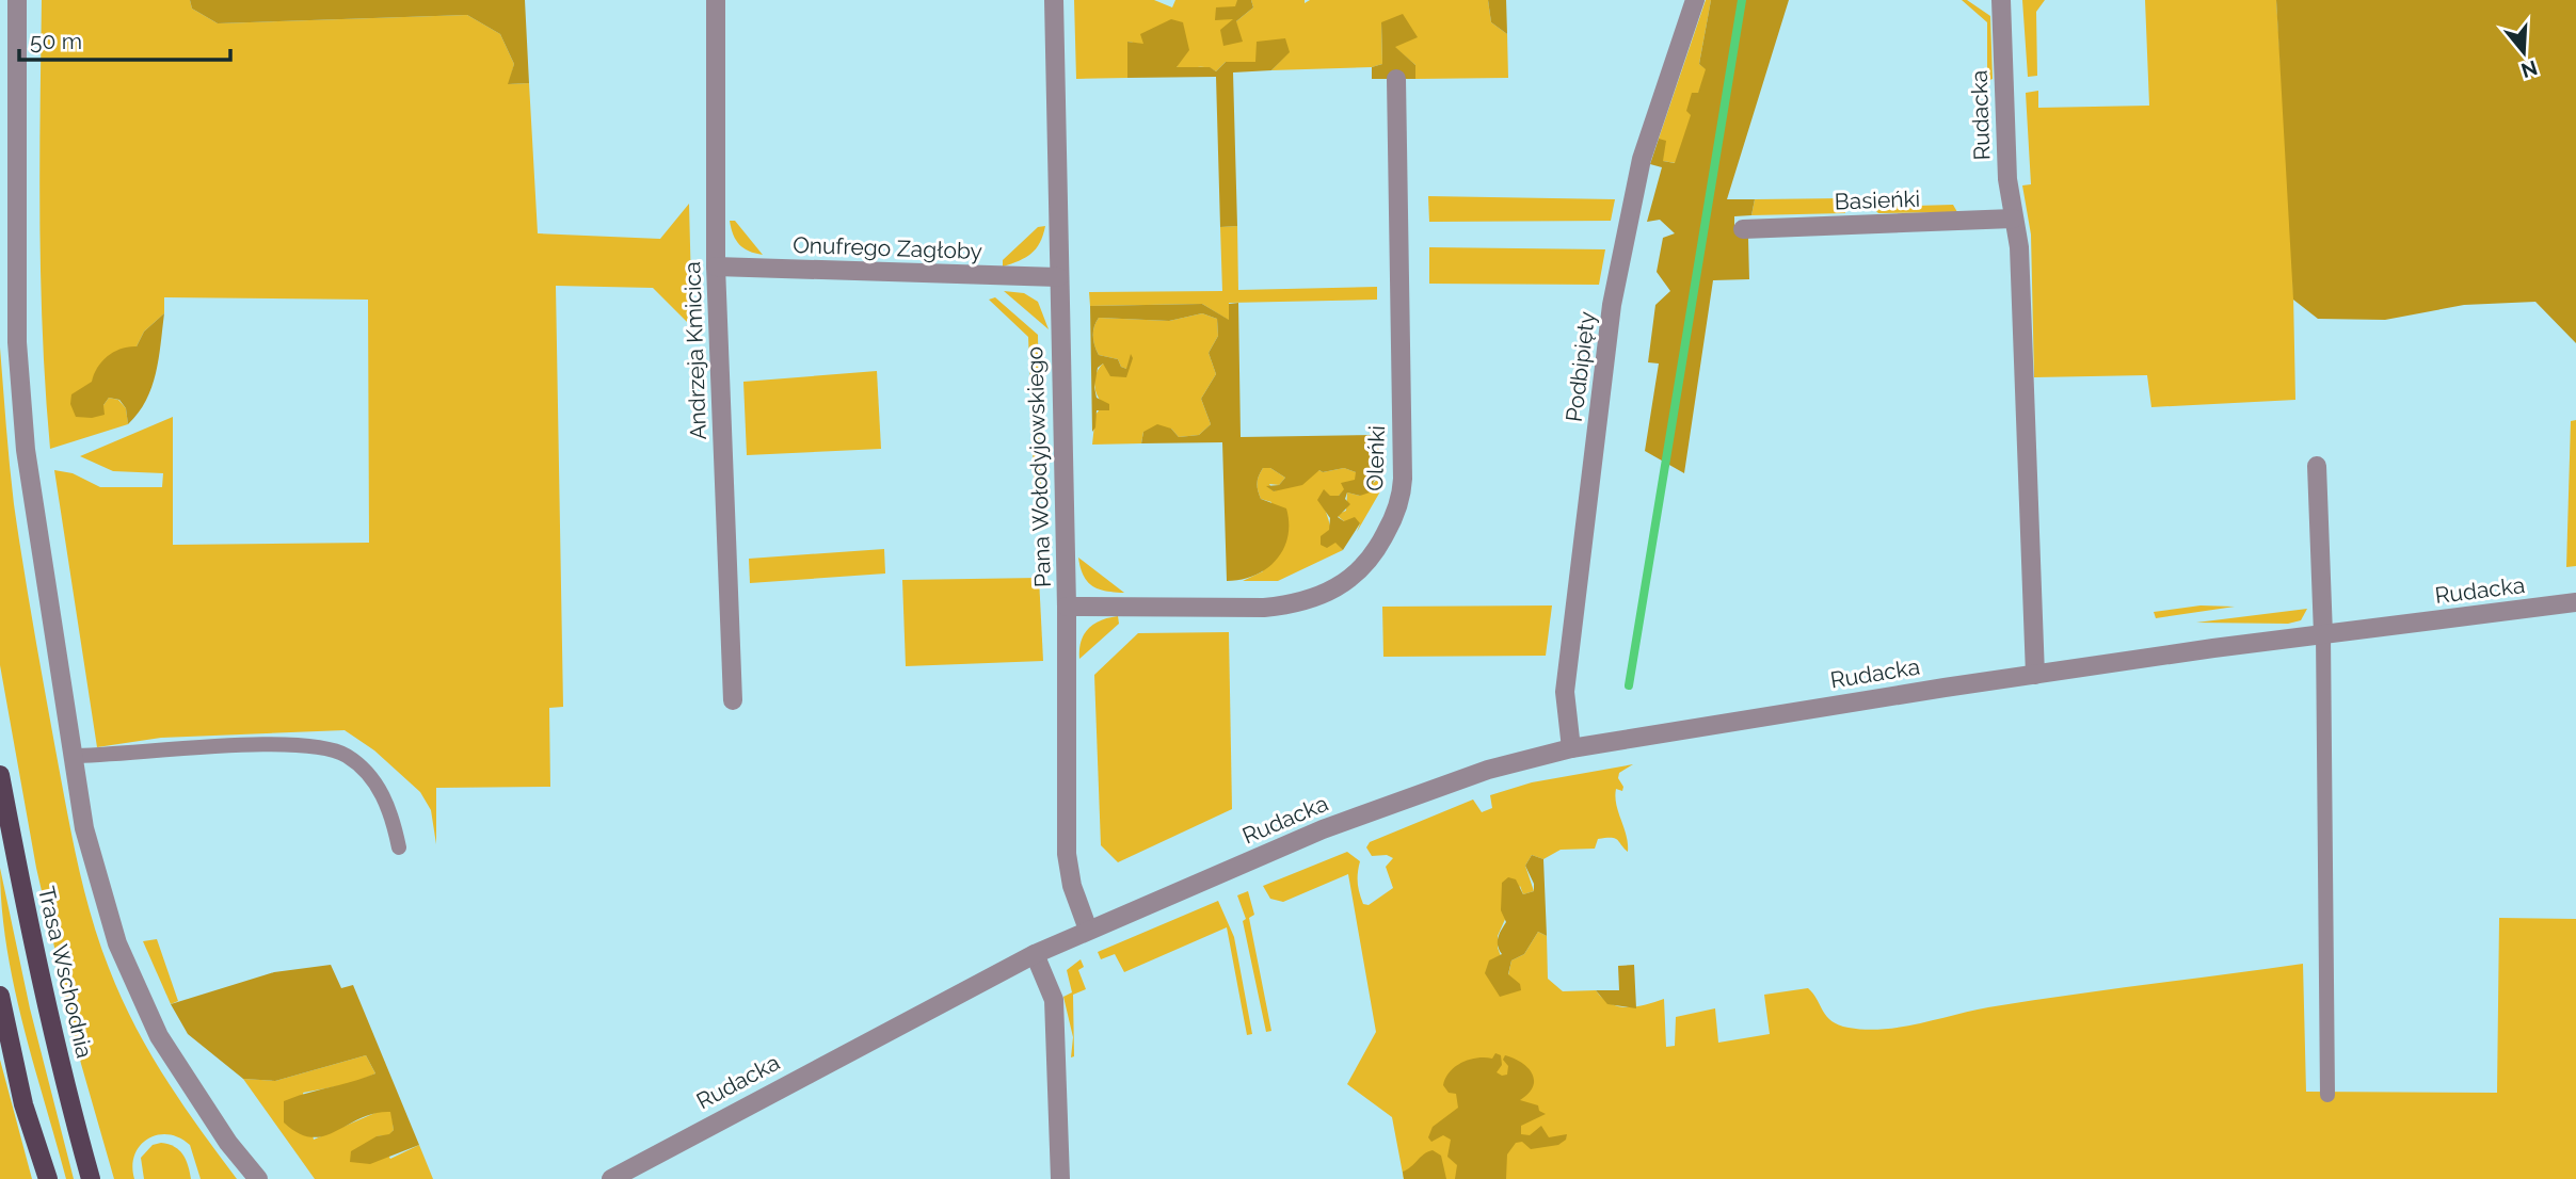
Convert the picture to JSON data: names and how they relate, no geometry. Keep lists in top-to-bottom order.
{
  "streets": {
    "main road": ["Trasa Wschodnia"],
    "street": [
      "Rudacka",
      "Basieńki",
      "Onufrego Zagłoby",
      "Andrzeja Kmicica",
      "Podbipięty",
      "Oleńki",
      "Pana Wołodyjowskiego"
    ]
  },
  "crossings": [
    ["Rudacka", "Basieńki"],
    ["Rudacka", "Podbipięty"],
    ["Rudacka", "Pana Wołodyjowskiego"],
    ["Onufrego Zagłoby", "Andrzeja Kmicica"],
    ["Onufrego Zagłoby", "Pana Wołodyjowskiego"],
    ["Oleńki", "Pana Wołodyjowskiego"]
  ],
  "scale_bar": "50 m",
  "north": "bottom"
}
